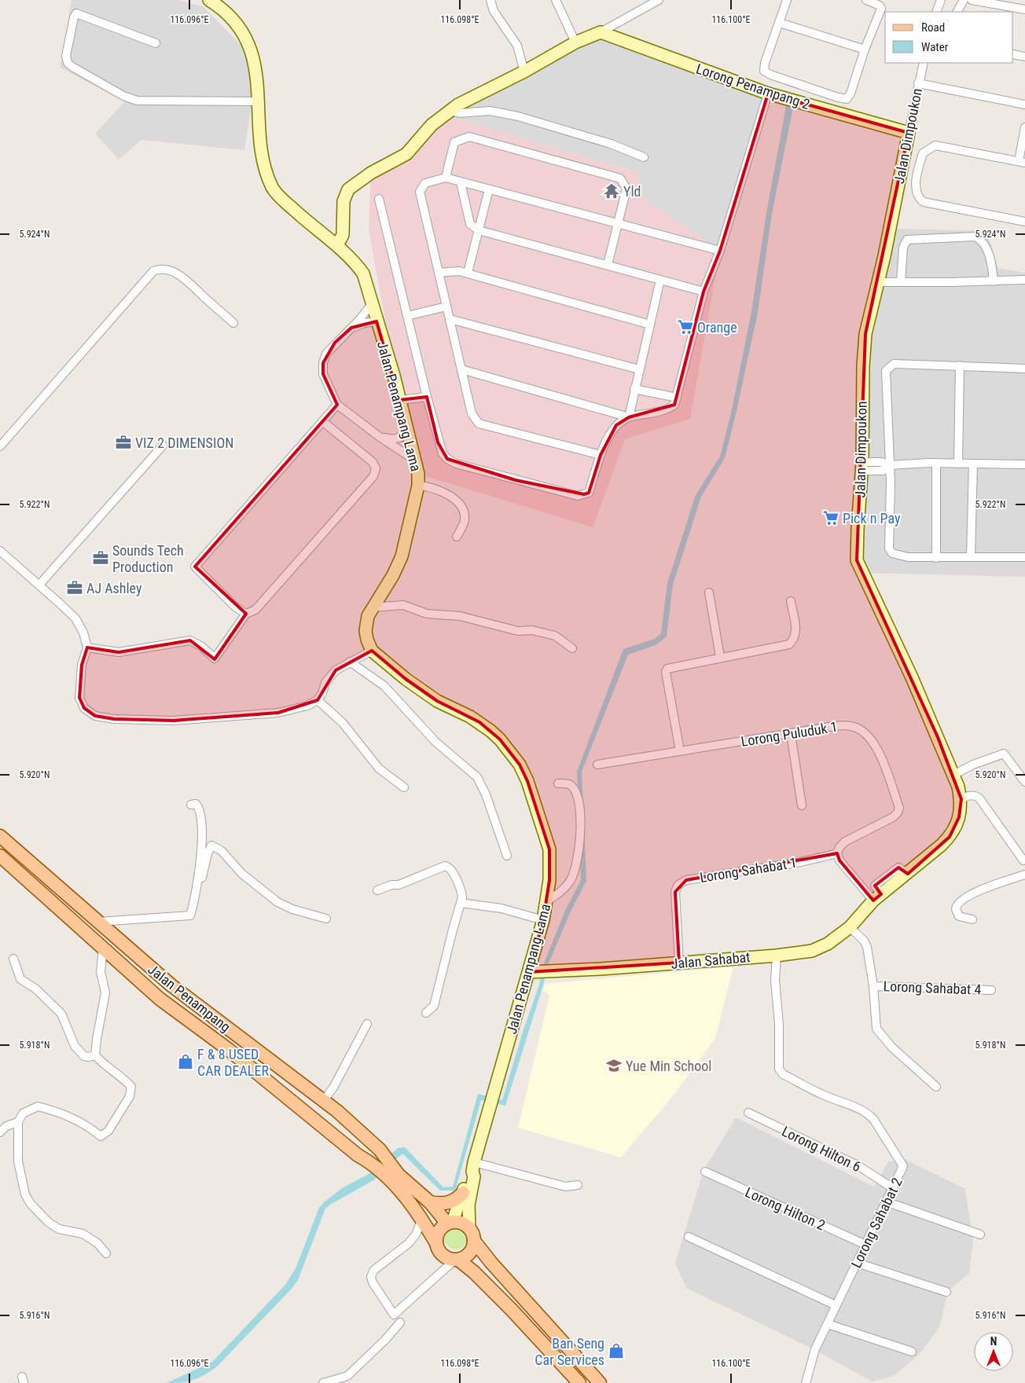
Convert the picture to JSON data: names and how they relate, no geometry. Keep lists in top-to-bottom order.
{
  "streets": {
    "main road": ["Jalan Penampang"],
    "street": [
      "Lorong Penampang 2",
      "Jalan Dimpoukon",
      "Jalan Penampang Lama",
      "Lorong Puluduk 1",
      "Lorong Sahabat 1",
      "Jalan Sahabat",
      "Lorong Sahabat 4",
      "Lorong Hilton 6",
      "Lorong Hilton 2",
      "Lorong Sahabat 2"
    ]
  },
  "crossings": [
    ["Lorong Penampang 2", "Jalan Dimpoukon"],
    ["Jalan Dimpoukon", "Jalan Sahabat"],
    ["Jalan Penampang Lama", "Jalan Sahabat"],
    ["Jalan Penampang Lama", "Jalan Penampang"],
    ["Lorong Puluduk 1", "Lorong Sahabat 1"],
    ["Lorong Sahabat 1", "Jalan Sahabat"],
    ["Jalan Sahabat", "Lorong Sahabat 2"],
    ["Lorong Hilton 6", "Lorong Sahabat 2"],
    ["Lorong Hilton 2", "Lorong Sahabat 2"]
  ],
  "places": {
    "temple": ["Yld"],
    "supermarket": ["Orange", "Pick n Pay"],
    "office": ["VIZ 2 DIMENSION", "Sounds Tech Production", "AJ Ashley"],
    "shop": ["F & 8 USED CAR DEALER", "Ban Seng Car Services"],
    "school or university": ["Yue Min School"]
  },
  "legend": ["Road", "Water"],
  "north": "top",
  "coordinates": [
    "116.096°E",
    "116.098°E",
    "116.100°E",
    "5.924°N",
    "5.922°N",
    "5.920°N",
    "5.918°N",
    "5.916°N"
  ]
}
